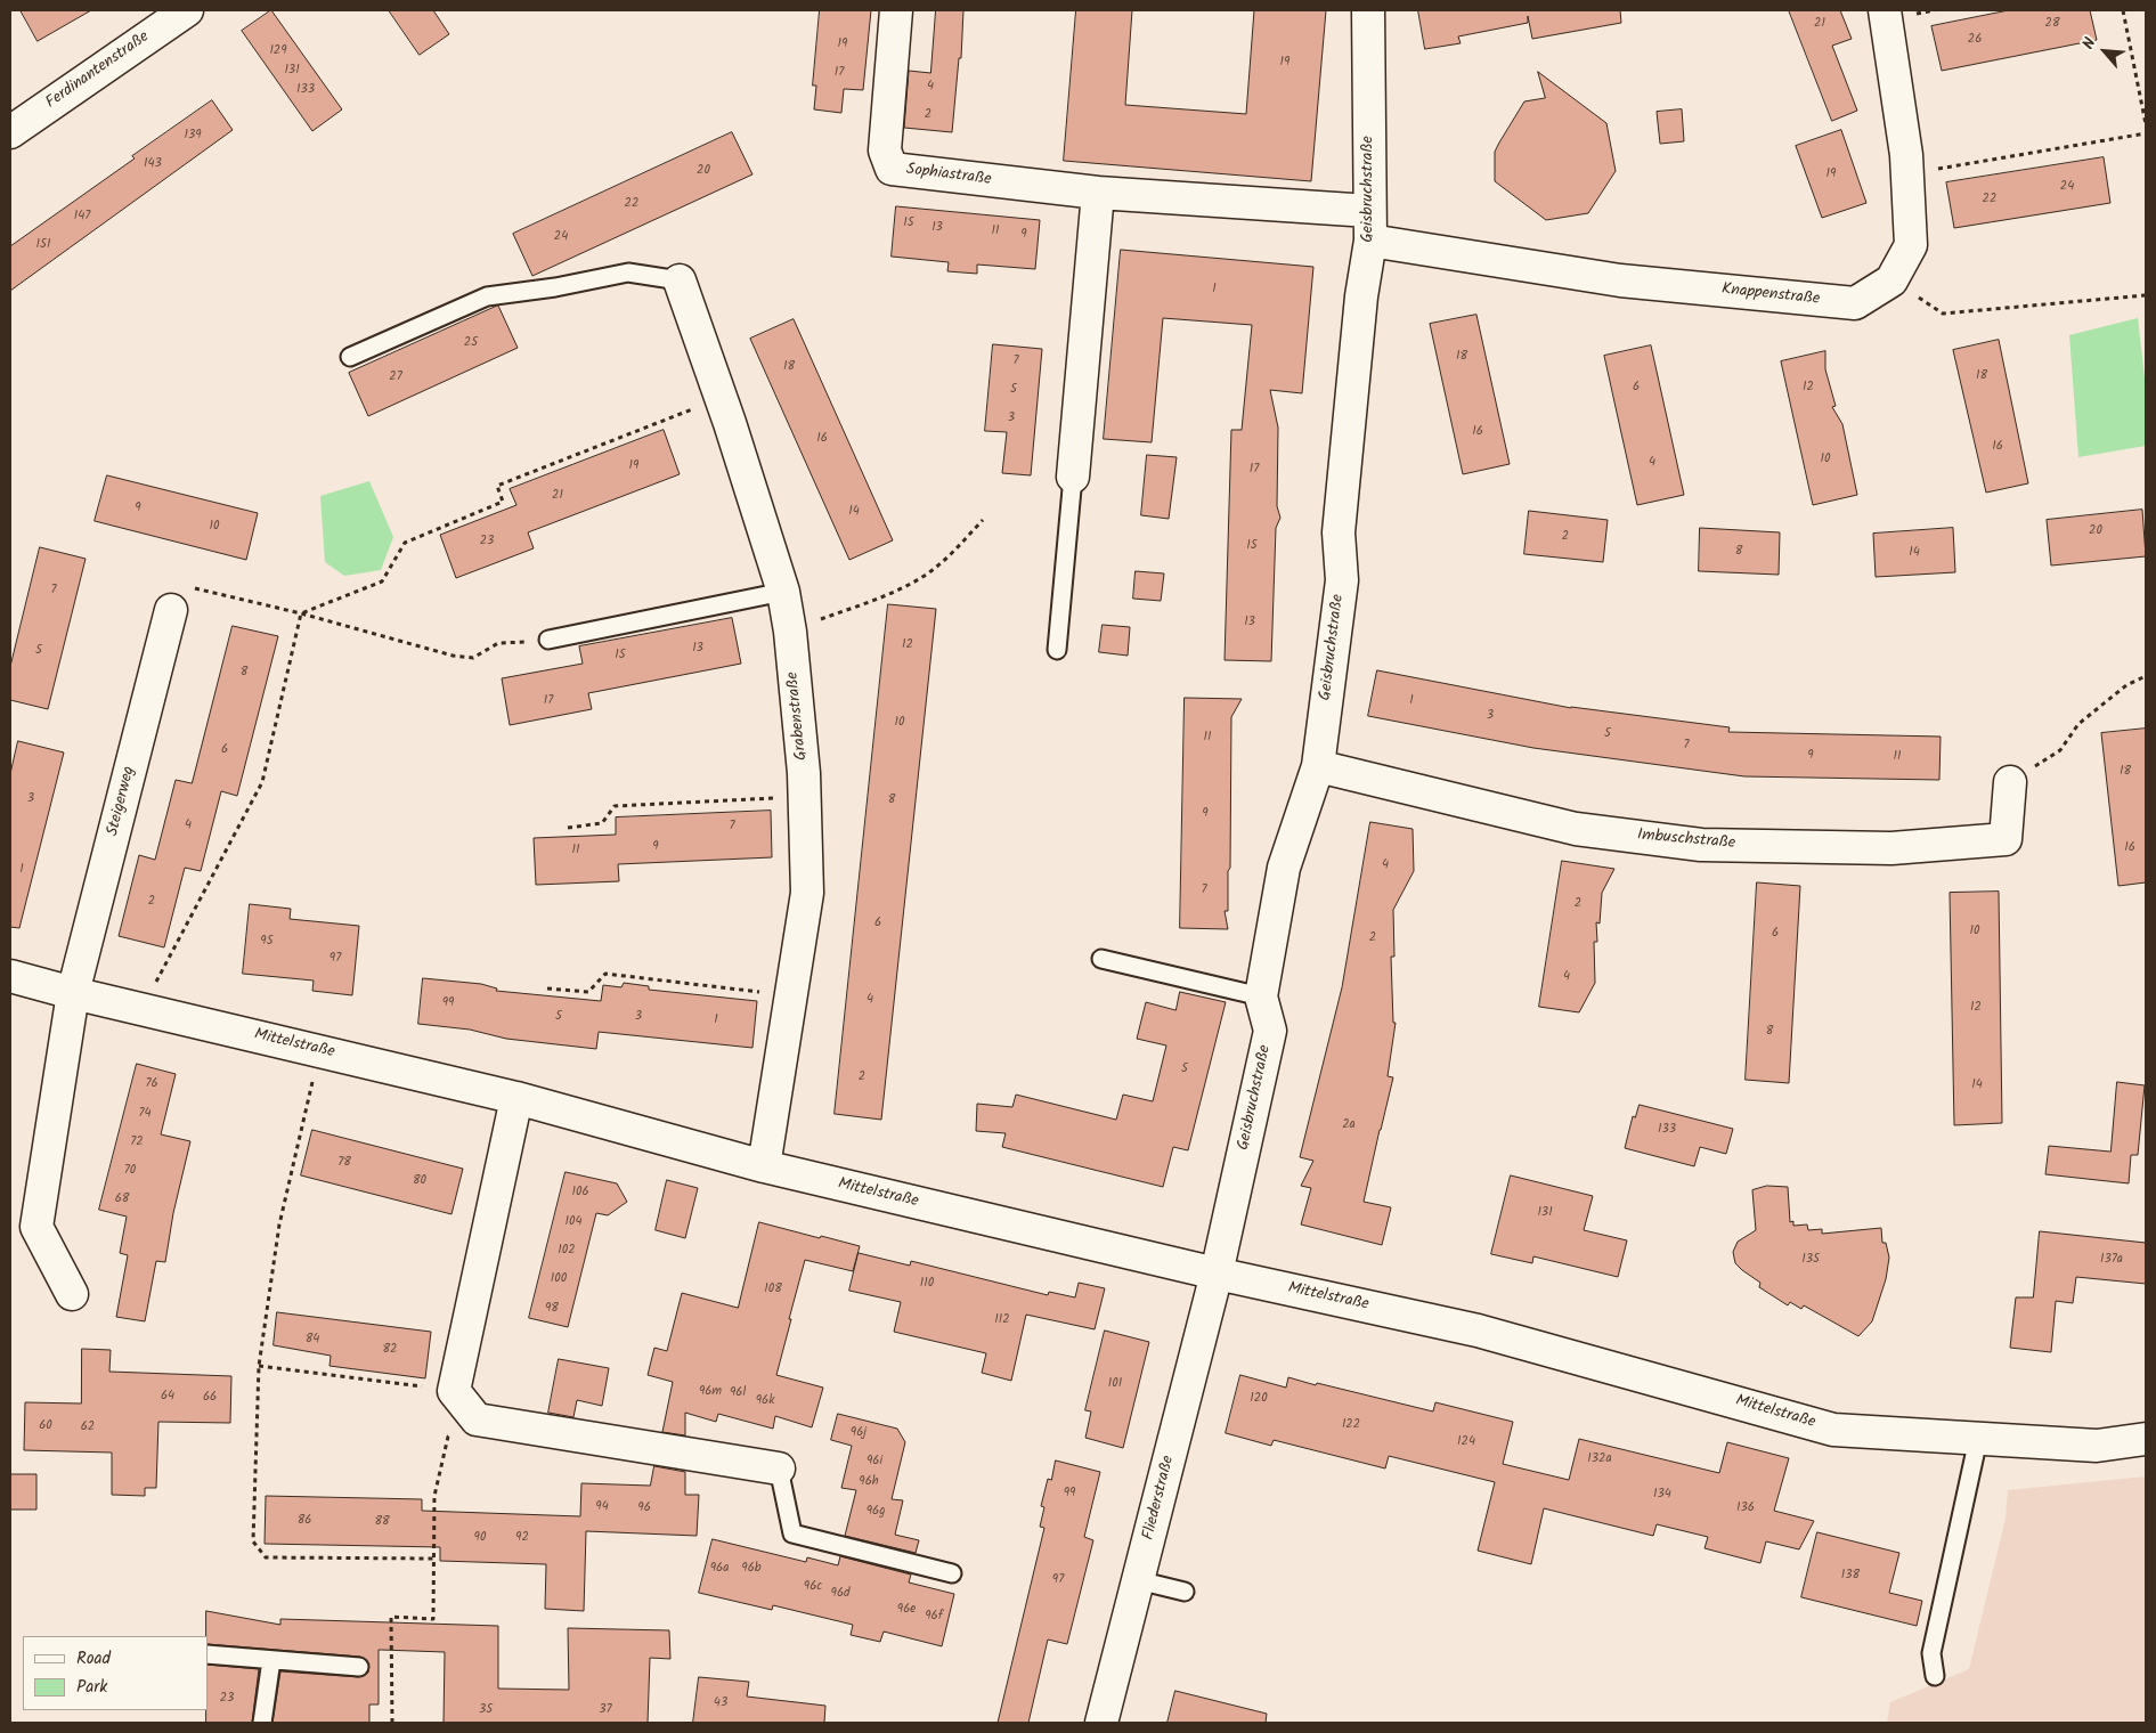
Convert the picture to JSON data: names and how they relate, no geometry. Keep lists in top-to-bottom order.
{
  "streets": {
    "street": [
      "Ferdinantenstraße",
      "Sophiastraße",
      "Geisbruchstraße",
      "Knappenstraße",
      "Grabenstraße",
      "Steigerweg",
      "Imbuschstraße",
      "Mittelstraße",
      "Fliederstraße"
    ]
  },
  "crossings": [
    ["Sophiastraße", "Geisbruchstraße"],
    ["Sophiastraße", "Knappenstraße"],
    ["Geisbruchstraße", "Knappenstraße"],
    ["Geisbruchstraße", "Imbuschstraße"],
    ["Geisbruchstraße", "Mittelstraße"],
    ["Geisbruchstraße", "Fliederstraße"],
    ["Grabenstraße", "Mittelstraße"],
    ["Steigerweg", "Mittelstraße"],
    ["Mittelstraße", "Fliederstraße"]
  ],
  "house_numbers": [
    "21",
    "28",
    "26",
    "19",
    "129",
    "19",
    "131",
    "17",
    "4",
    "133",
    "2",
    "139",
    "143",
    "20",
    "19",
    "24",
    "22",
    "22",
    "147",
    "15",
    "13",
    "11",
    "9",
    "24",
    "151",
    "1",
    "25",
    "18",
    "7",
    "18",
    "18",
    "27",
    "6",
    "12",
    "5",
    "3",
    "16",
    "16",
    "16",
    "10",
    "4",
    "19",
    "17",
    "21",
    "9",
    "14",
    "10",
    "20",
    "2",
    "23",
    "15",
    "8",
    "14",
    "7",
    "13",
    "12",
    "13",
    "5",
    "15",
    "8",
    "17",
    "1",
    "3",
    "10",
    "5",
    "11",
    "7",
    "6",
    "9",
    "11",
    "18",
    "3",
    "8",
    "9",
    "4",
    "7",
    "9",
    "16",
    "11",
    "4",
    "1",
    "7",
    "2",
    "2",
    "6",
    "10",
    "6",
    "2",
    "95",
    "97",
    "4",
    "4",
    "99",
    "12",
    "5",
    "3",
    "1",
    "8",
    "5",
    "2",
    "76",
    "14",
    "74",
    "2a",
    "133",
    "72",
    "78",
    "70",
    "80",
    "106",
    "68",
    "131",
    "104",
    "102",
    "135",
    "137a",
    "100",
    "110",
    "108",
    "98",
    "112",
    "84",
    "82",
    "101",
    "96m",
    "96l",
    "64",
    "66",
    "120",
    "96k",
    "122",
    "60",
    "62",
    "96j",
    "124",
    "132a",
    "96i",
    "96h",
    "99",
    "134",
    "94",
    "96",
    "136",
    "96g",
    "86",
    "88",
    "90",
    "92",
    "96a",
    "96b",
    "138",
    "97",
    "96c",
    "96d",
    "96e",
    "96f",
    "23",
    "43",
    "35",
    "37"
  ],
  "legend": ["Road", "Park"],
  "north": "top left"
}
